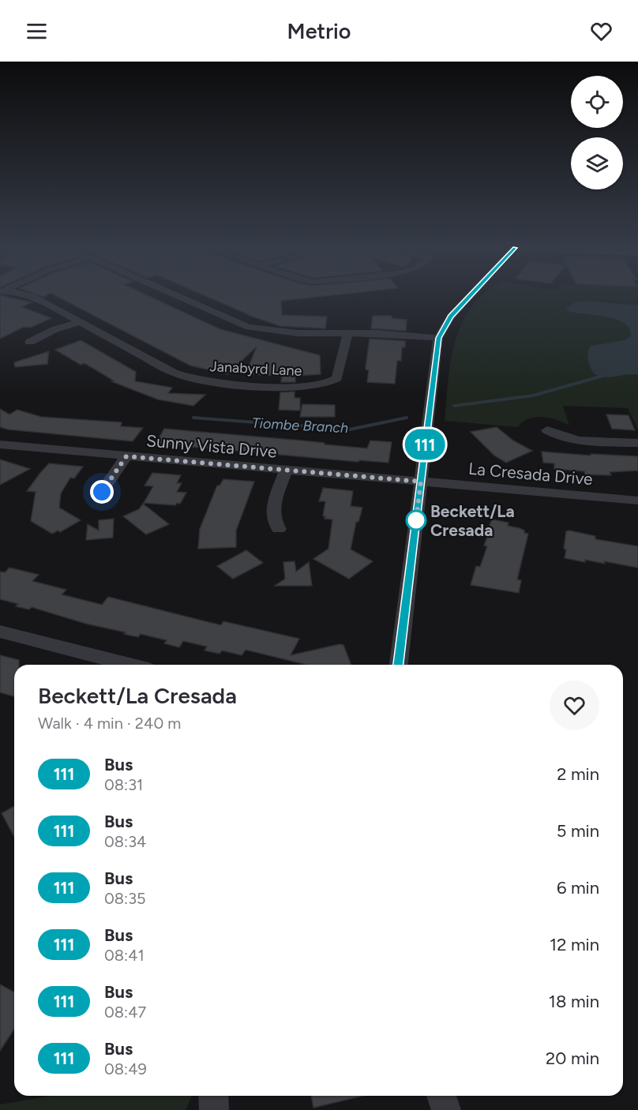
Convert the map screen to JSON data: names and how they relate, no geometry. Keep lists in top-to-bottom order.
{
  "streets": {
    "street": ["Janabyrd Lane", "Sunny Vista Drive", "La Cresada Drive"]
  },
  "crossings": [
    ["Sunny Vista Drive", "La Cresada Drive"]
  ],
  "water": ["Tiombe Branch"],
  "places": ["Beckett/La Cresada"],
  "lines": ["bus line 111"],
  "page": {
    "header": "Metrio",
    "on_map": "111",
    "heading": ["Beckett/La Cresada", "Walk · 4 min · 240 m"],
    "list": [
      {
        "mark": "111",
        "name": "Bus",
        "note": "08:31",
        "value": "2 min"
      },
      {
        "mark": "111",
        "name": "Bus",
        "note": "08:34",
        "value": "5 min"
      },
      {
        "mark": "111",
        "name": "Bus",
        "note": "08:35",
        "value": "6 min"
      },
      {
        "mark": "111",
        "name": "Bus",
        "note": "08:41",
        "value": "12 min"
      },
      {
        "mark": "111",
        "name": "Bus",
        "note": "08:47",
        "value": "18 min"
      },
      {
        "mark": "111",
        "name": "Bus",
        "note": "08:49",
        "value": "20 min"
      }
    ]
  }
}
